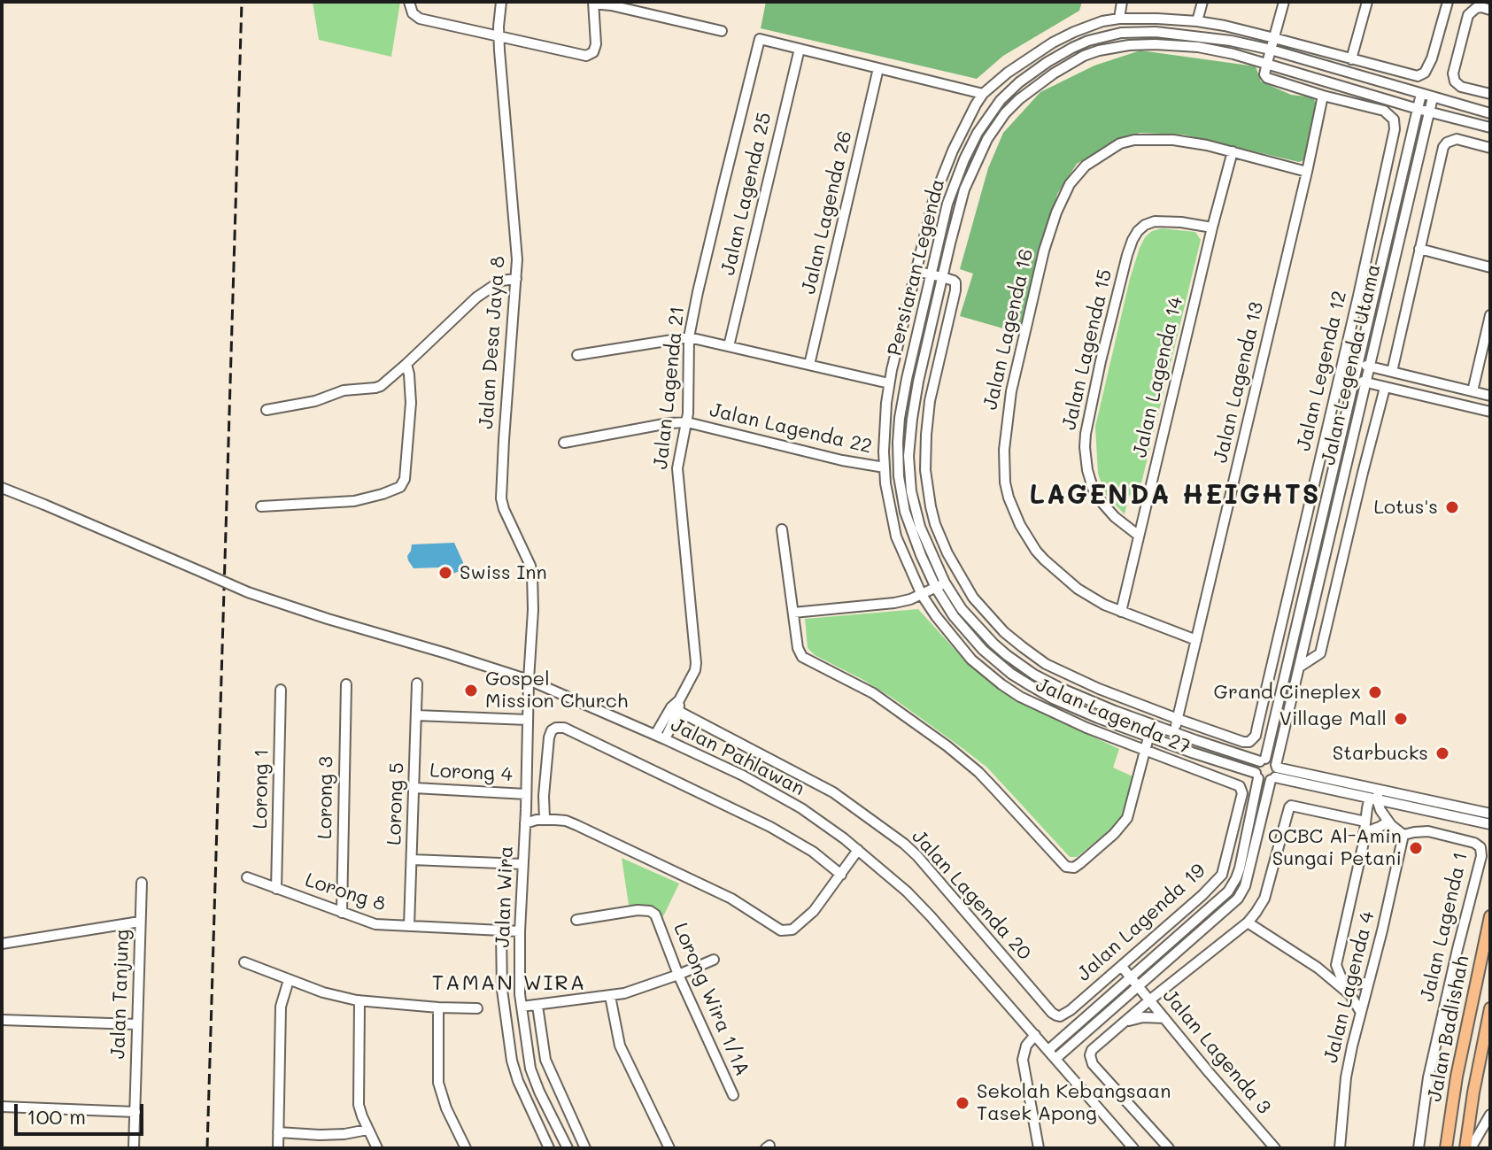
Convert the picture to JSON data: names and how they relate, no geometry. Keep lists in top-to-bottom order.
{
  "streets": {
    "main road": ["Jalan Badlishah"],
    "street": [
      "Jalan Lagenda 25",
      "Jalan Lagenda 26",
      "Persiaran Legenda",
      "Jalan Lagenda 16",
      "Jalan Desa Jaya 8",
      "Jalan Lagenda 15",
      "Jalan Legenda Utama",
      "Jalan Legenda 12",
      "Jalan Lagenda 14",
      "Jalan Lagenda 13",
      "Jalan Lagenda 21",
      "Jalan Lagenda 22",
      "Jalan Lagenda 27",
      "Jalan Pahlawan",
      "Lorong 4",
      "Lorong 1",
      "Lorong 3",
      "Lorong 5",
      "Lorong 8",
      "Jalan Lagenda 20",
      "Jalan Wira",
      "Jalan Lagenda 19",
      "Jalan Lagenda 1",
      "Jalan Lagenda 4",
      "Jalan Tanjung",
      "Lorong Wira 1/1A",
      "Jalan Lagenda 3"
    ]
  },
  "crossings": [
    ["Jalan Lagenda 25", "Jalan Lagenda 21"],
    ["Persiaran Legenda", "Jalan Legenda Utama"],
    ["Persiaran Legenda", "Jalan Legenda 12"],
    ["Persiaran Legenda", "Jalan Lagenda 13"],
    ["Jalan Lagenda 16", "Jalan Lagenda 14"],
    ["Jalan Lagenda 16", "Jalan Lagenda 13"],
    ["Jalan Desa Jaya 8", "Jalan Pahlawan"],
    ["Jalan Desa Jaya 8", "Jalan Wira"],
    ["Jalan Lagenda 15", "Jalan Lagenda 14"],
    ["Jalan Legenda Utama", "Jalan Pahlawan"],
    ["Jalan Legenda Utama", "Jalan Lagenda 3"],
    ["Jalan Legenda 12", "Jalan Lagenda 13"],
    ["Jalan Lagenda 21", "Jalan Lagenda 22"],
    ["Jalan Lagenda 21", "Jalan Pahlawan"],
    ["Jalan Lagenda 21", "Jalan Lagenda 20"],
    ["Jalan Lagenda 22", "Jalan Lagenda 27"],
    ["Jalan Lagenda 27", "Jalan Lagenda 19"],
    ["Jalan Pahlawan", "Jalan Wira"],
    ["Lorong 4", "Lorong 5"],
    ["Lorong 4", "Jalan Wira"],
    ["Lorong 1", "Lorong 8"],
    ["Lorong 3", "Lorong 8"],
    ["Lorong 5", "Lorong 8"],
    ["Lorong 8", "Jalan Wira"],
    ["Jalan Lagenda 20", "Jalan Lagenda 19"],
    ["Jalan Lagenda 19", "Jalan Lagenda 3"],
    ["Jalan Lagenda 1", "Jalan Lagenda 4"]
  ],
  "districts": ["LAGENDA HEIGHTS", "TAMAN WIRA"],
  "places": [
    "Lotus's",
    "Swiss Inn",
    "Gospel Mission Church",
    "Grand Cineplex",
    "Village Mall",
    "Starbucks",
    "OCBC Al-Amin Sungai Petani",
    "Sekolah Kebangsaan Tasek Apong"
  ],
  "scale_bar": "100 m"
}
